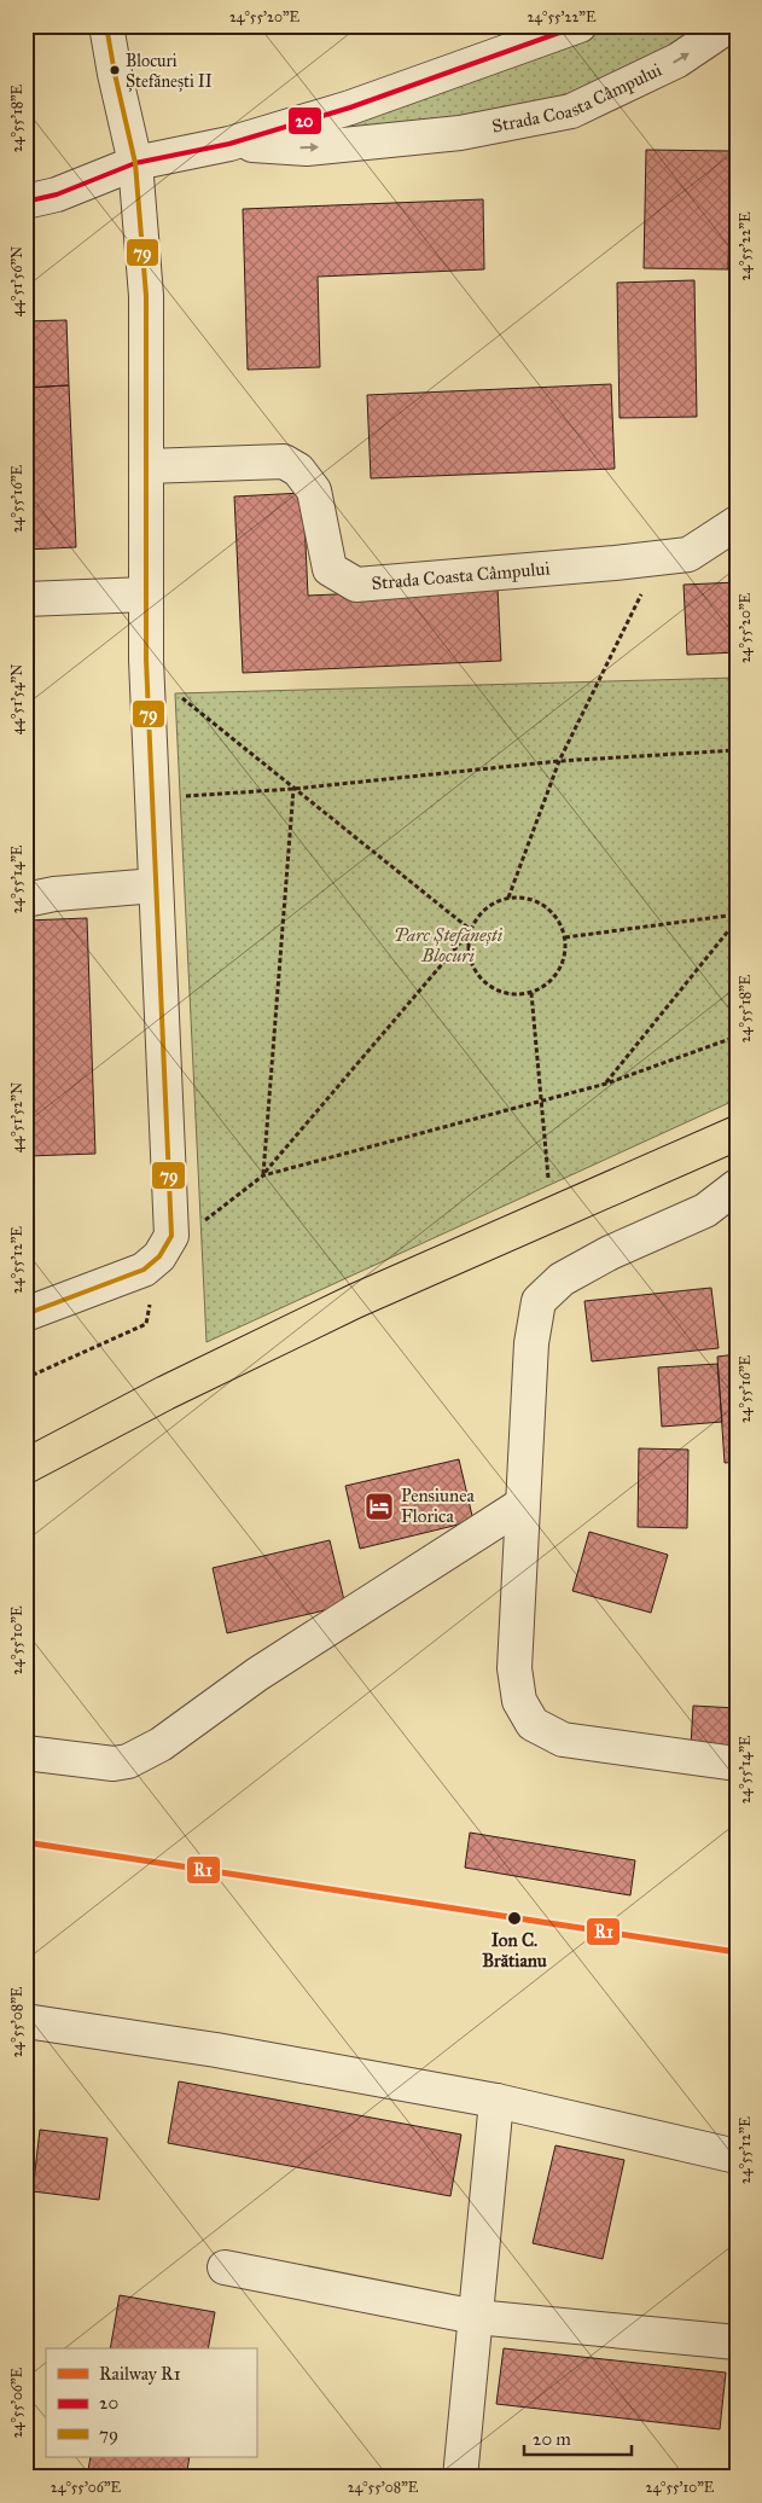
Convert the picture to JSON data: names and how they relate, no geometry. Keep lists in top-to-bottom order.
{
  "streets": {
    "street": ["Strada Coasta Câmpului"]
  },
  "parks": ["Parc Ștefănești Blocuri"],
  "places": {
    "other": ["Blocuri Ștefănești II", "Ion C. Brătianu"],
    "hotel": ["Pensiunea Florica"]
  },
  "lines": ["transit line 20", "transit line 79", "rail line R1"],
  "legend": ["Railway R1", "20", "79"],
  "scale_bar": "20 m",
  "coordinates": [
    "24°55'20\"E",
    "24°55'22\"E",
    "24°55'18\"E",
    "44°51'56\"N",
    "24°55'16\"E",
    "44°51'54\"N",
    "24°55'14\"E",
    "44°51'52\"N",
    "24°55'12\"E",
    "24°55'10\"E",
    "24°55'08\"E",
    "24°55'06\"E"
  ]
}
